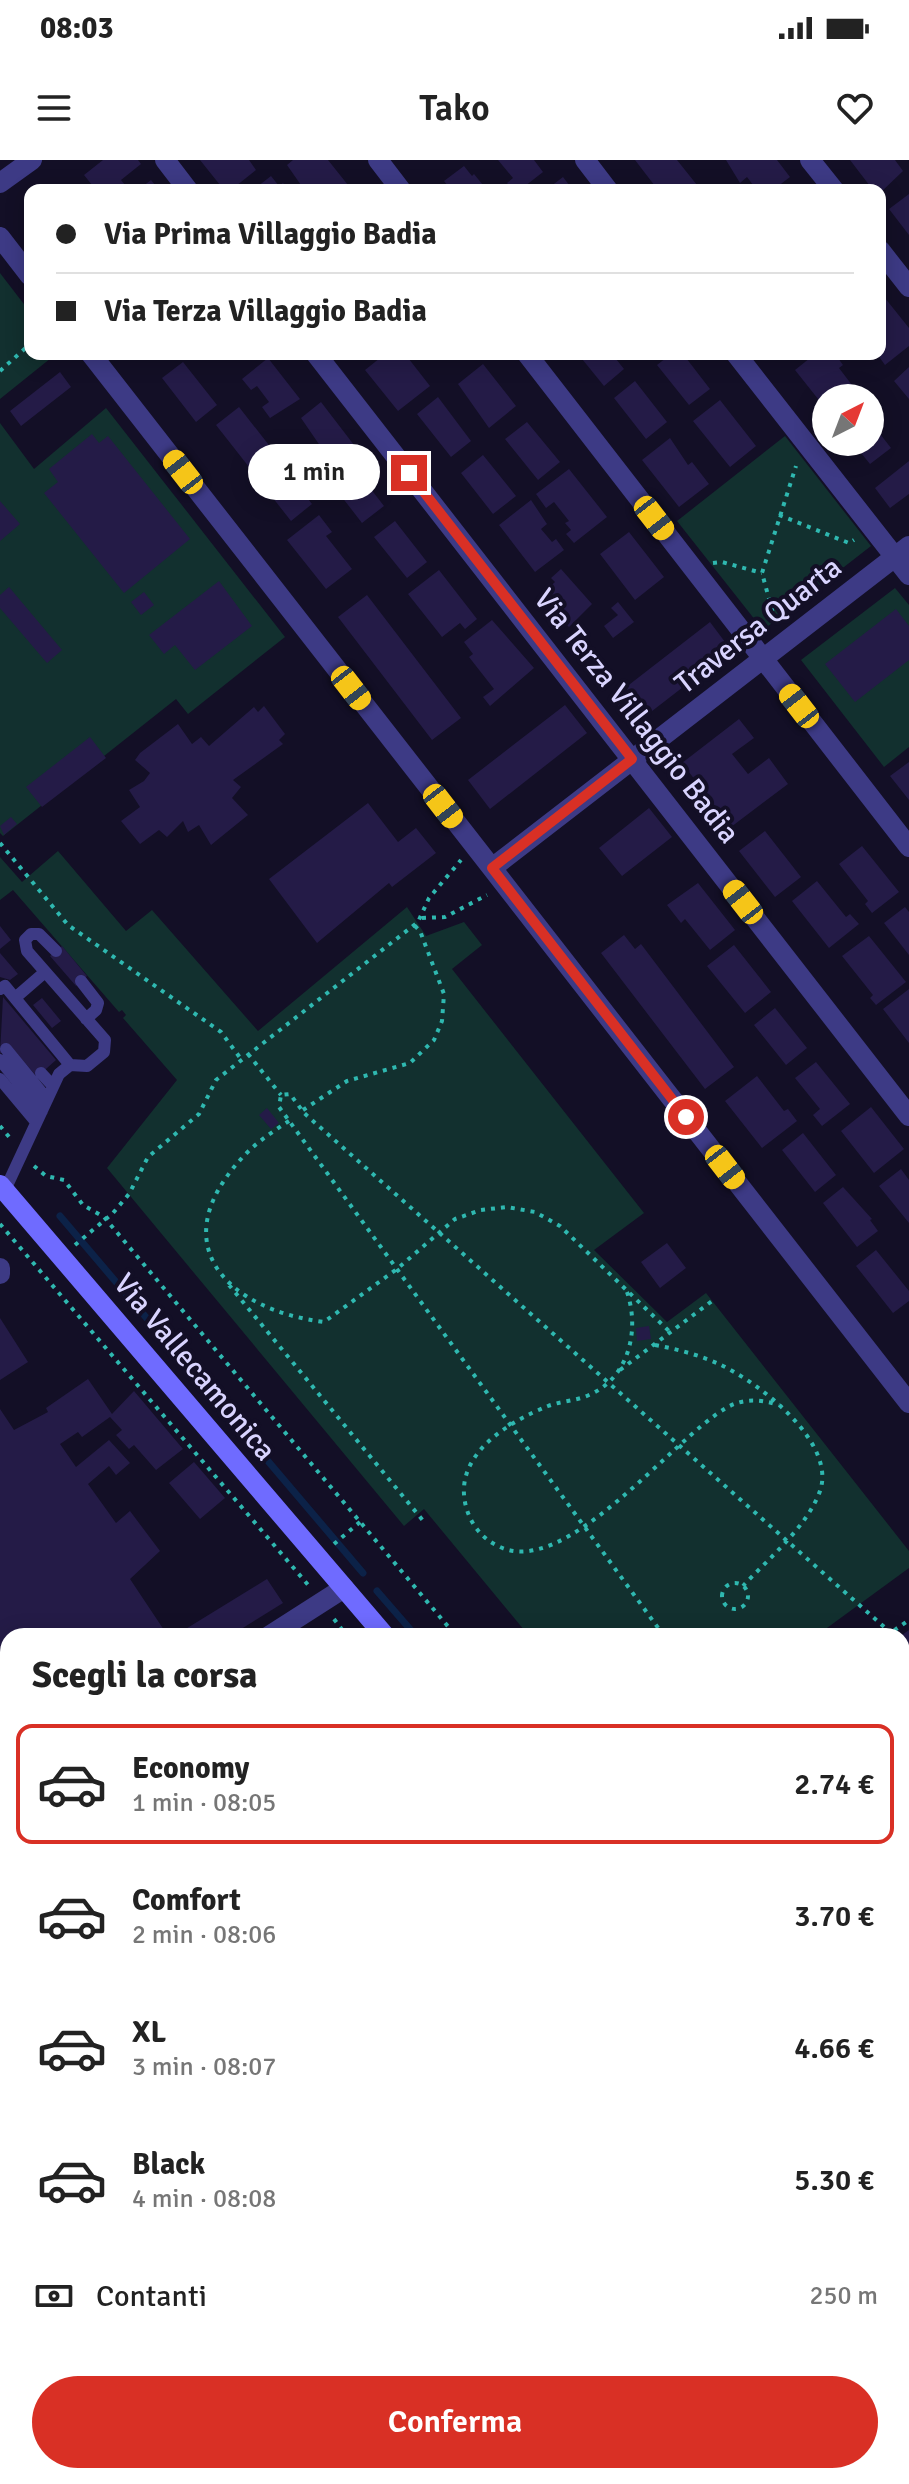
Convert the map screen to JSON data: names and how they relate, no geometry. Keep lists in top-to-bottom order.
{
  "streets": {
    "main road": ["Via Vallecamonica"],
    "street": ["Traversa Quarta", "Via Terza Villaggio Badia"]
  },
  "crossings": [
    ["Traversa Quarta", "Via Terza Villaggio Badia"]
  ],
  "north": "top right",
  "page": {
    "status": "08:03",
    "header": "Tako",
    "banner": ["Via Prima Villaggio Badia", "Via Terza Villaggio Badia"],
    "bubble": "1 min",
    "heading": "Scegli la corsa",
    "list": [
      {
        "name": "Economy",
        "note": "1 min · 08:05",
        "value": "2.74 €"
      },
      {
        "name": "Comfort",
        "note": "2 min · 08:06",
        "value": "3.70 €"
      },
      {
        "name": "XL",
        "note": "3 min · 08:07",
        "value": "4.66 €"
      },
      {
        "name": "Black",
        "note": "4 min · 08:08",
        "value": "5.30 €"
      }
    ],
    "pay": ["Contanti", "250 m"],
    "buttons": "Conferma"
  }
}
